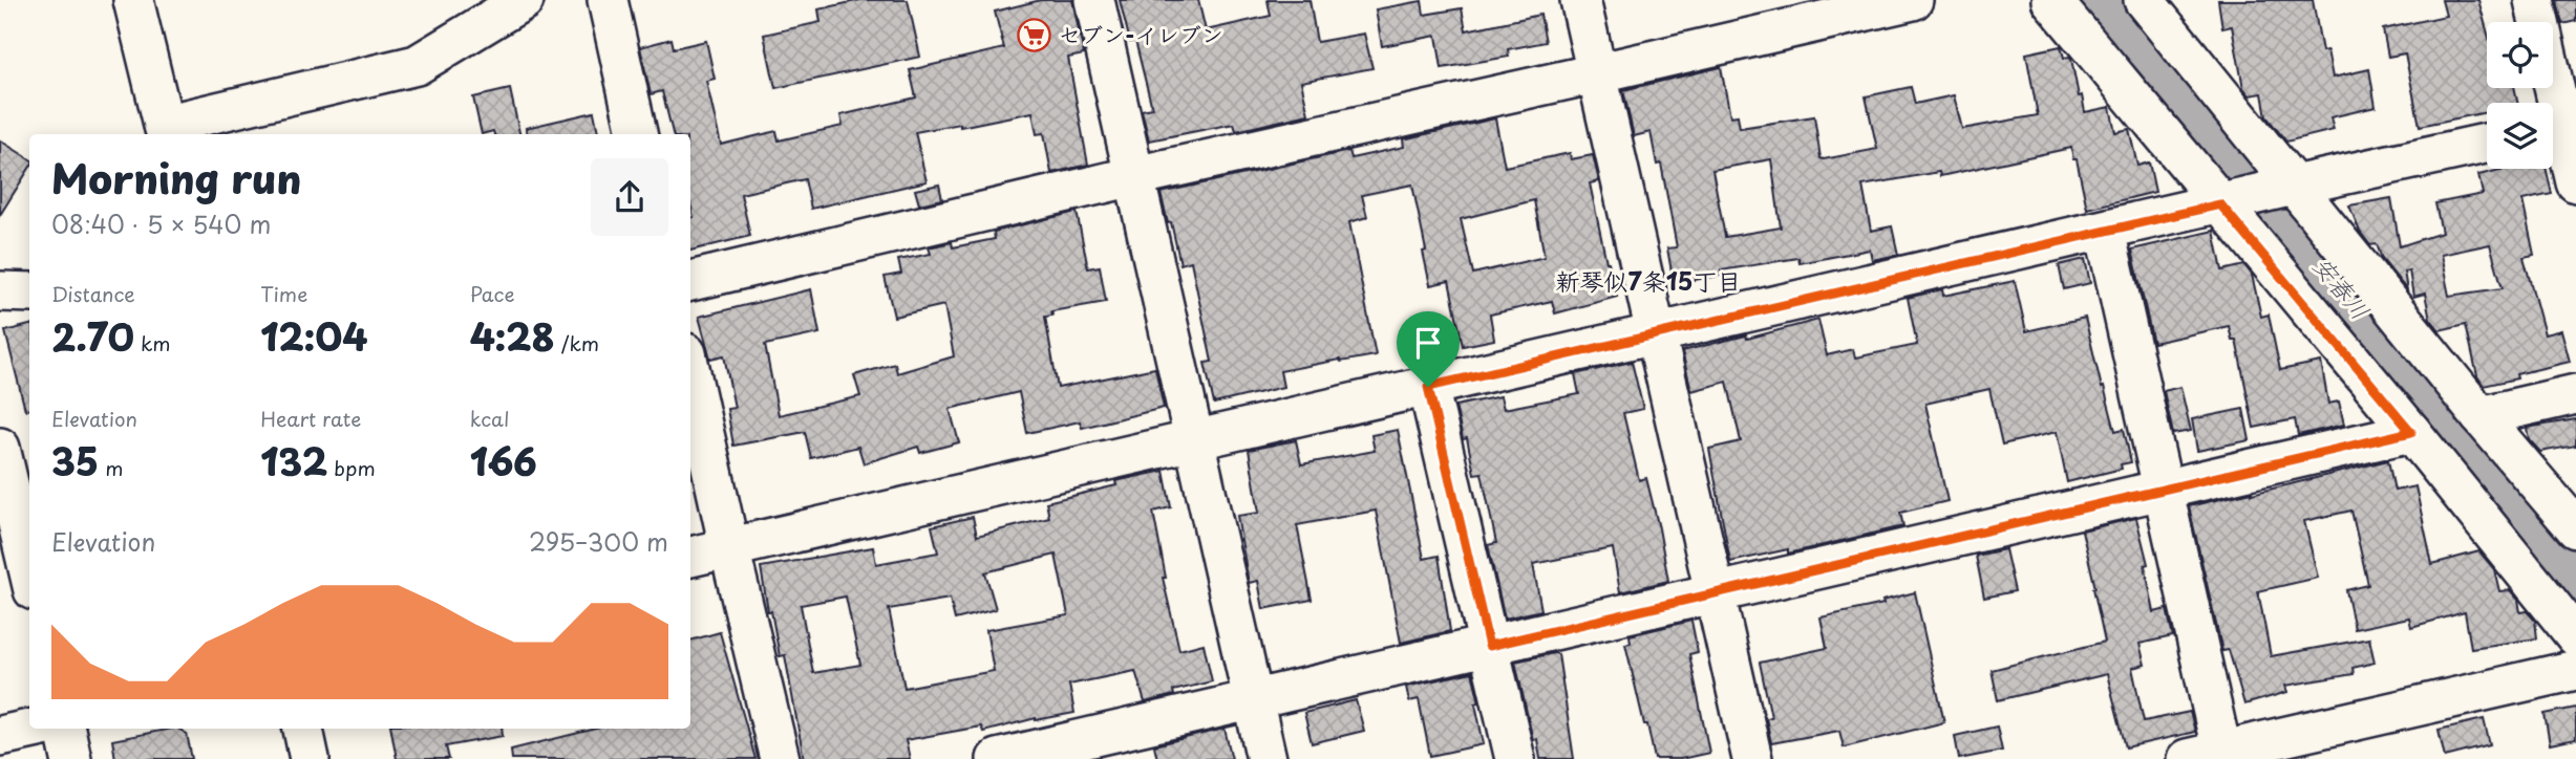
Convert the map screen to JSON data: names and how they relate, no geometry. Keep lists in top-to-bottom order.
{
  "districts": ["新琴似7条15丁目"],
  "water": ["安春川"],
  "places": {
    "supermarket": ["セブン-イレブン"]
  },
  "page": {
    "heading": ["Morning run", "08:40 · 5 × 540 m"],
    "stats": [
      ["Distance", "2.70 km"],
      ["Time", "12:04"],
      ["Pace", "4:28 /km"],
      ["Elevation", "35 m"],
      ["Heart rate", "132 bpm"],
      ["kcal", "166"]
    ],
    "chart": ["Elevation", "295–300 m"]
  }
}
